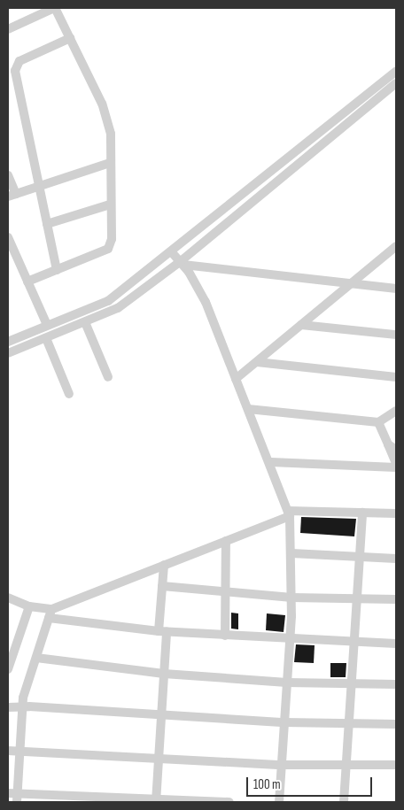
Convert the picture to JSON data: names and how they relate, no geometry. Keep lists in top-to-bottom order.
{
  "scale_bar": "100 m"
}
